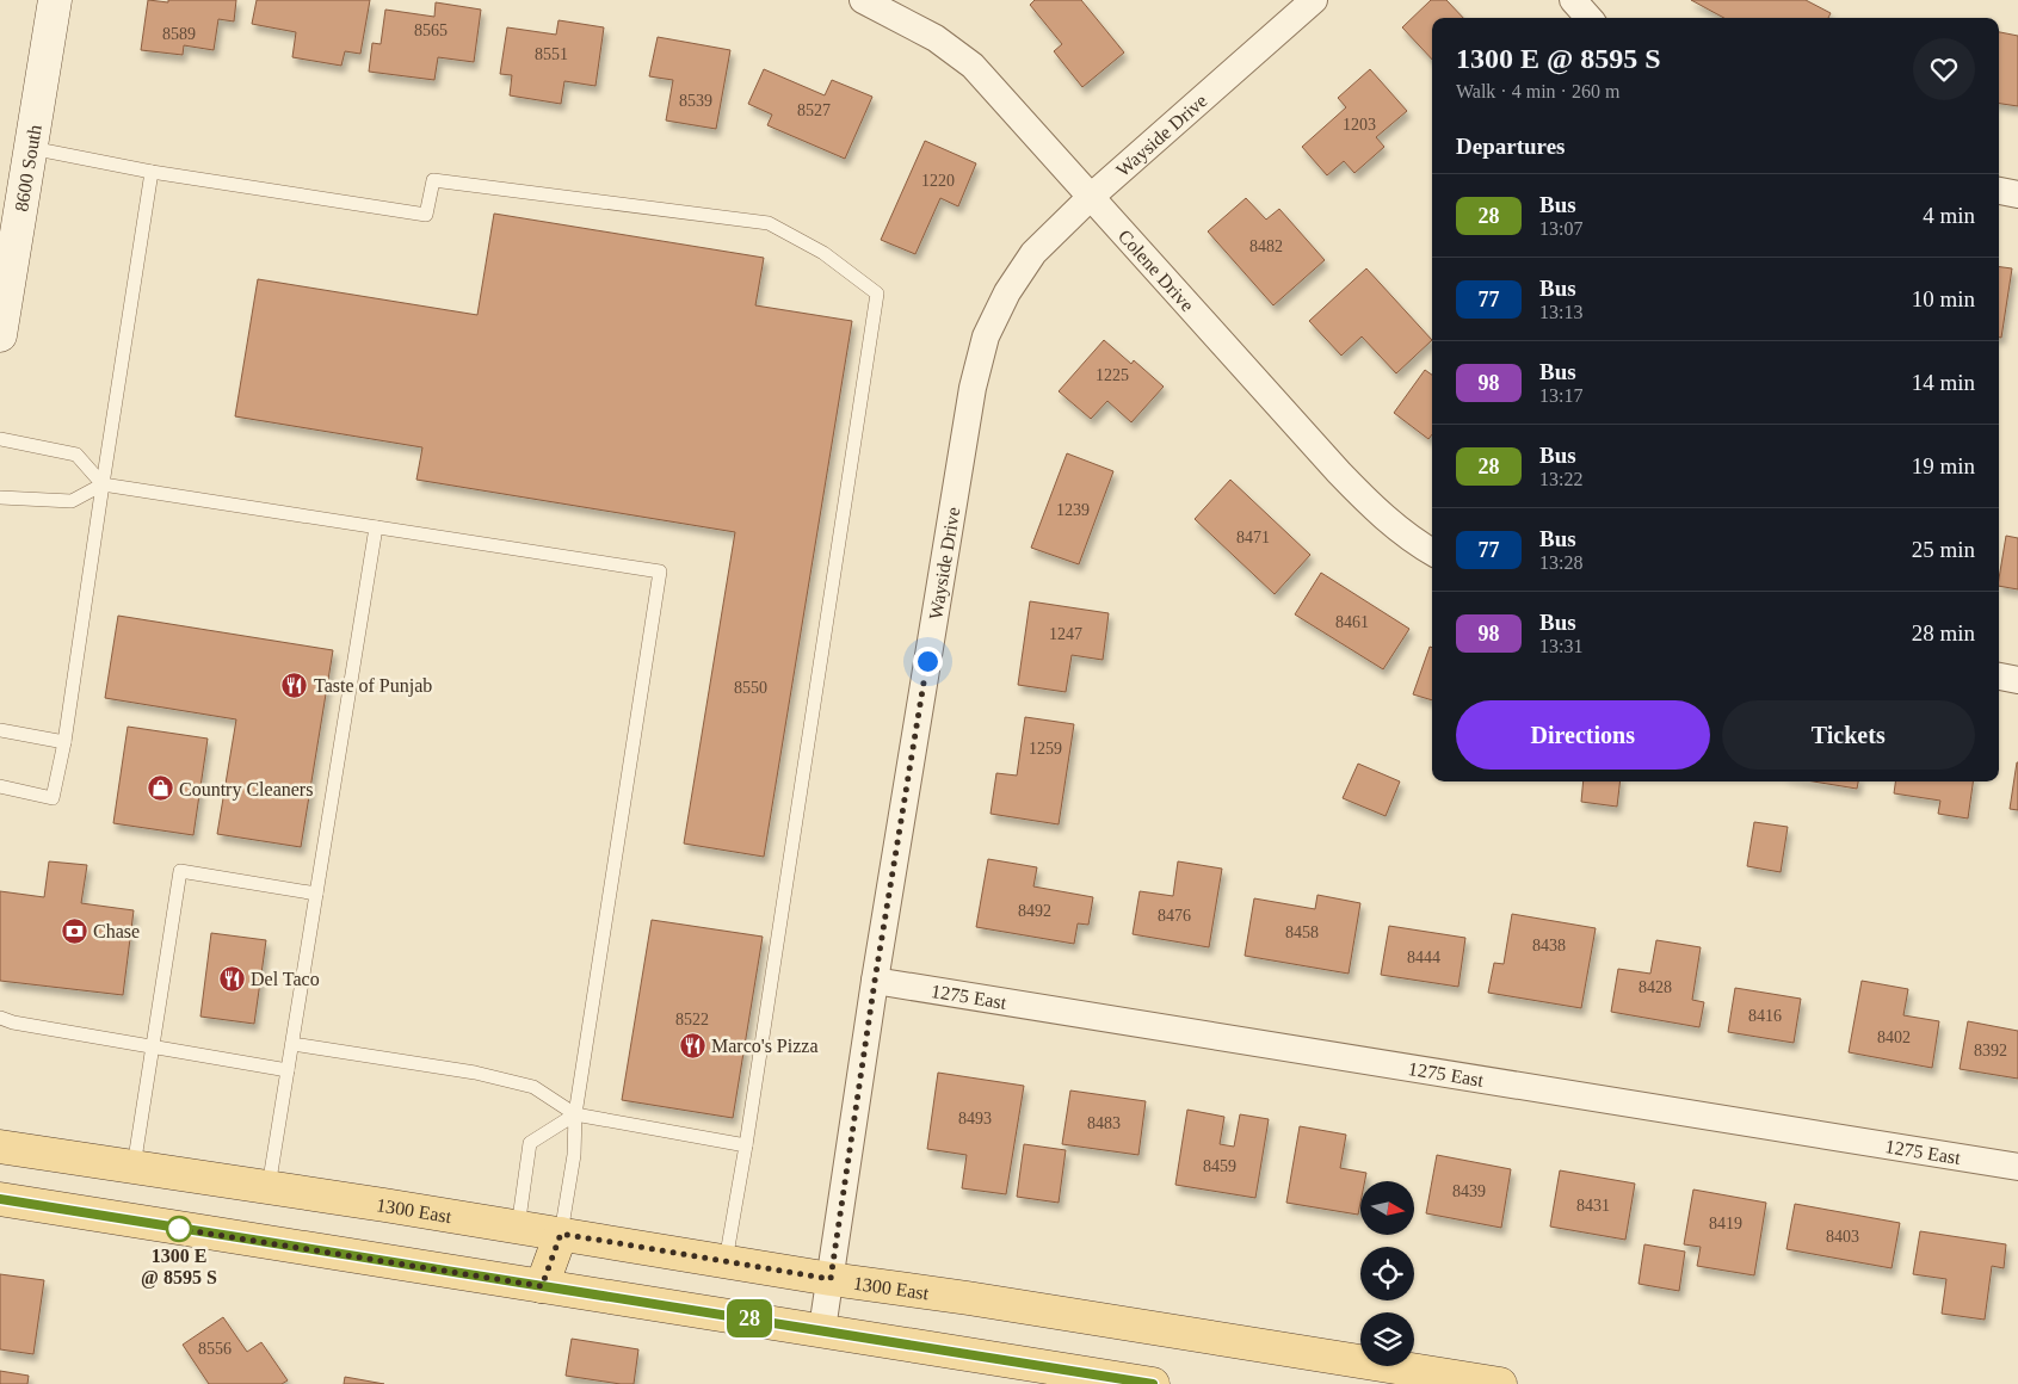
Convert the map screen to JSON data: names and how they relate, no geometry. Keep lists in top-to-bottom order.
{
  "streets": {
    "main road": ["8600 South", "1300 East"],
    "street": ["Wayside Drive", "Colene Drive", "1275 East"]
  },
  "crossings": [
    ["Wayside Drive", "Colene Drive"],
    ["Wayside Drive", "1275 East"],
    ["Wayside Drive", "1300 East"]
  ],
  "places": {
    "restaurant": ["Taste of Punjab", "Del Taco", "Marco's Pizza"],
    "shop": ["Country Cleaners"],
    "bank": ["Chase"],
    "other": ["1300 E @ 8595 S"]
  },
  "lines": ["bus line 28"],
  "house_numbers": [
    "8565",
    "8589",
    "8551",
    "8539",
    "8527",
    "1203",
    "1220",
    "8482",
    "1225",
    "1239",
    "8471",
    "8461",
    "1247",
    "8550",
    "1259",
    "8492",
    "8476",
    "8458",
    "8438",
    "8444",
    "8428",
    "8416",
    "8522",
    "8402",
    "8392",
    "8493",
    "8483",
    "8459",
    "8439",
    "8431",
    "8419",
    "8403",
    "8556"
  ],
  "north": "right",
  "page": {
    "on_map": "28",
    "heading": [
      ["1300 E @ 8595 S", "Walk · 4 min · 260 m"],
      "Departures"
    ],
    "list": [
      {
        "mark": "28",
        "name": "Bus",
        "note": "13:07",
        "value": "4 min"
      },
      {
        "mark": "77",
        "name": "Bus",
        "note": "13:13",
        "value": "10 min"
      },
      {
        "mark": "98",
        "name": "Bus",
        "note": "13:17",
        "value": "14 min"
      },
      {
        "mark": "28",
        "name": "Bus",
        "note": "13:22",
        "value": "19 min"
      },
      {
        "mark": "77",
        "name": "Bus",
        "note": "13:28",
        "value": "25 min"
      },
      {
        "mark": "98",
        "name": "Bus",
        "note": "13:31",
        "value": "28 min"
      }
    ],
    "buttons": ["Directions", "Tickets"]
  }
}
